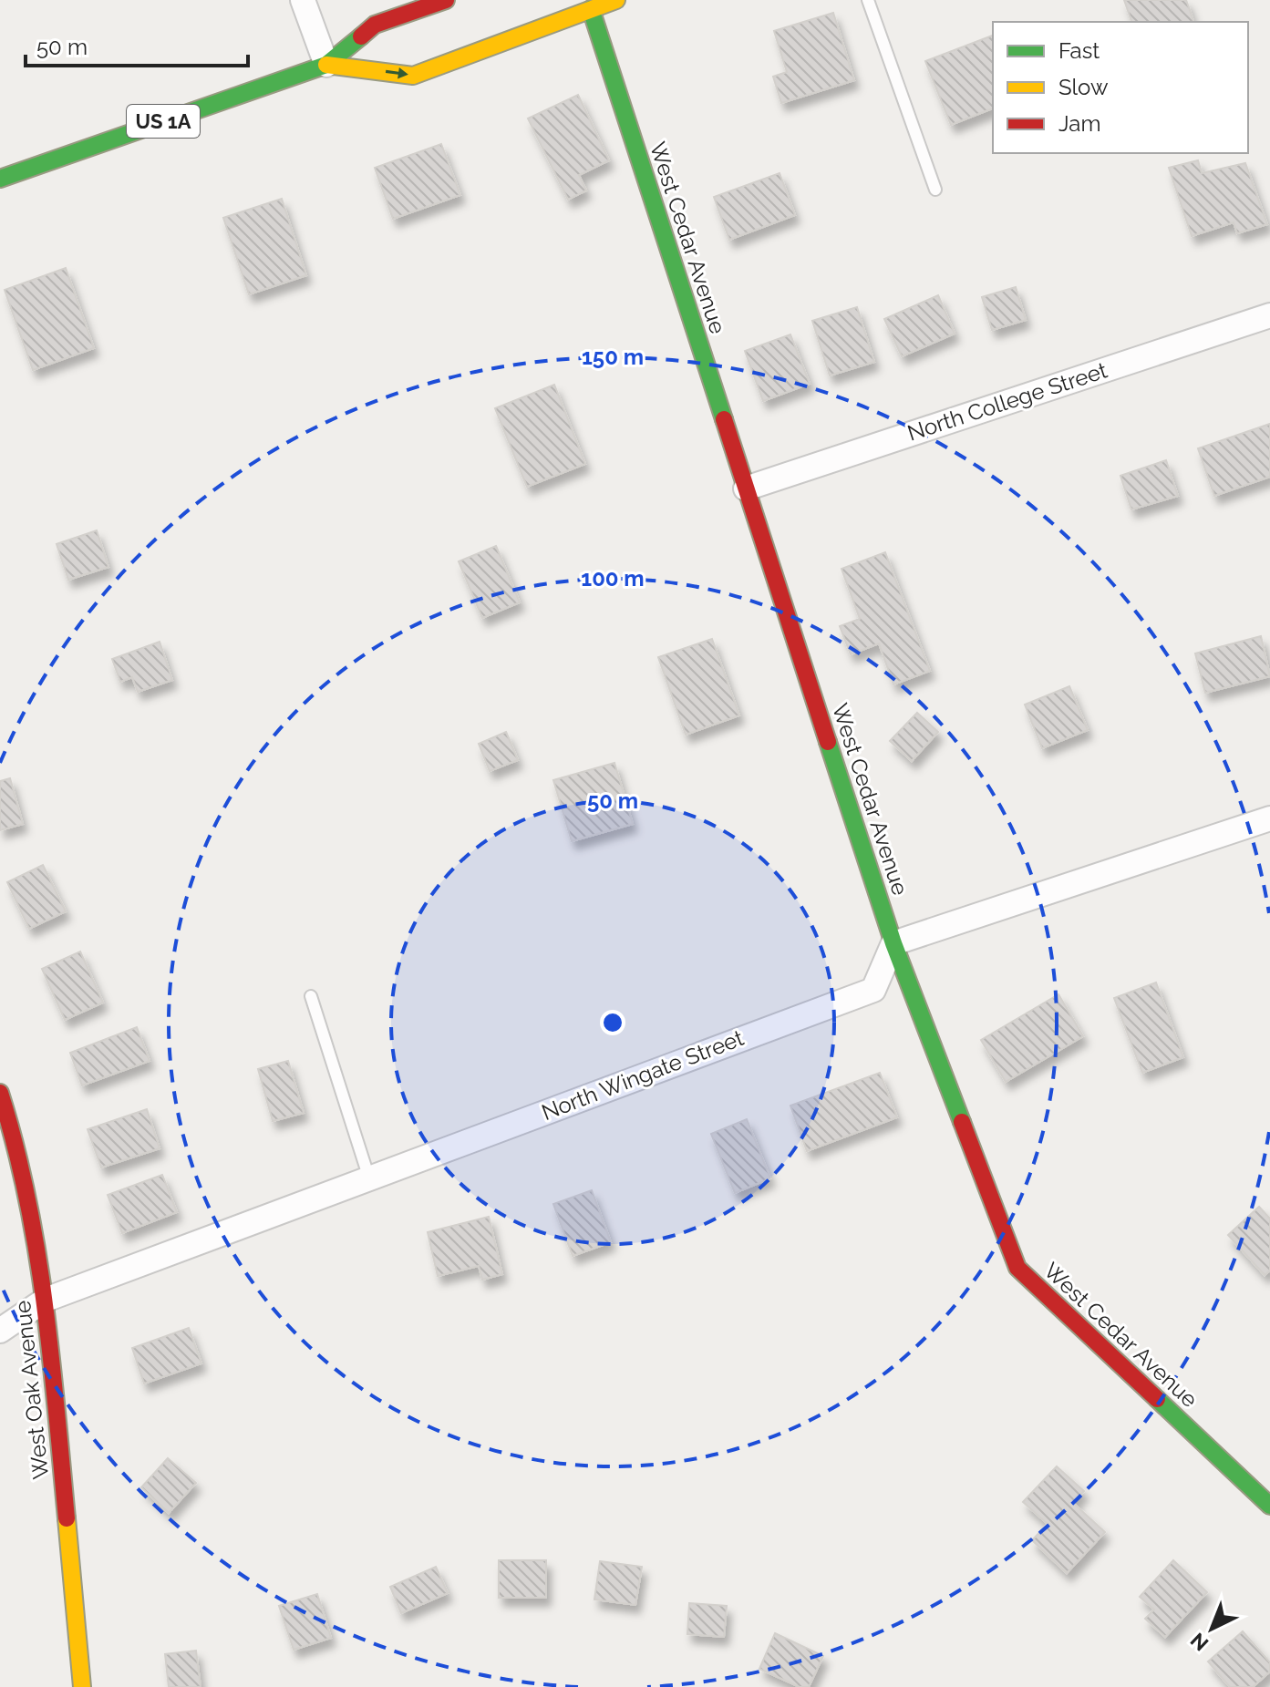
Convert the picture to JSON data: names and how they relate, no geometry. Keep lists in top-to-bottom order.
{
  "streets": {
    "street": [
      "US 1A",
      "West Cedar Avenue",
      "North College Street",
      "North Wingate Street",
      "West Oak Avenue"
    ]
  },
  "crossings": [
    ["US 1A", "West Cedar Avenue"],
    ["West Cedar Avenue", "North College Street"],
    ["West Cedar Avenue", "North Wingate Street"],
    ["North Wingate Street", "West Oak Avenue"]
  ],
  "legend": ["Fast", "Slow", "Jam"],
  "scale_bar": "50 m",
  "north": "bottom left",
  "rings": ["150 m", "100 m", "50 m"]
}
